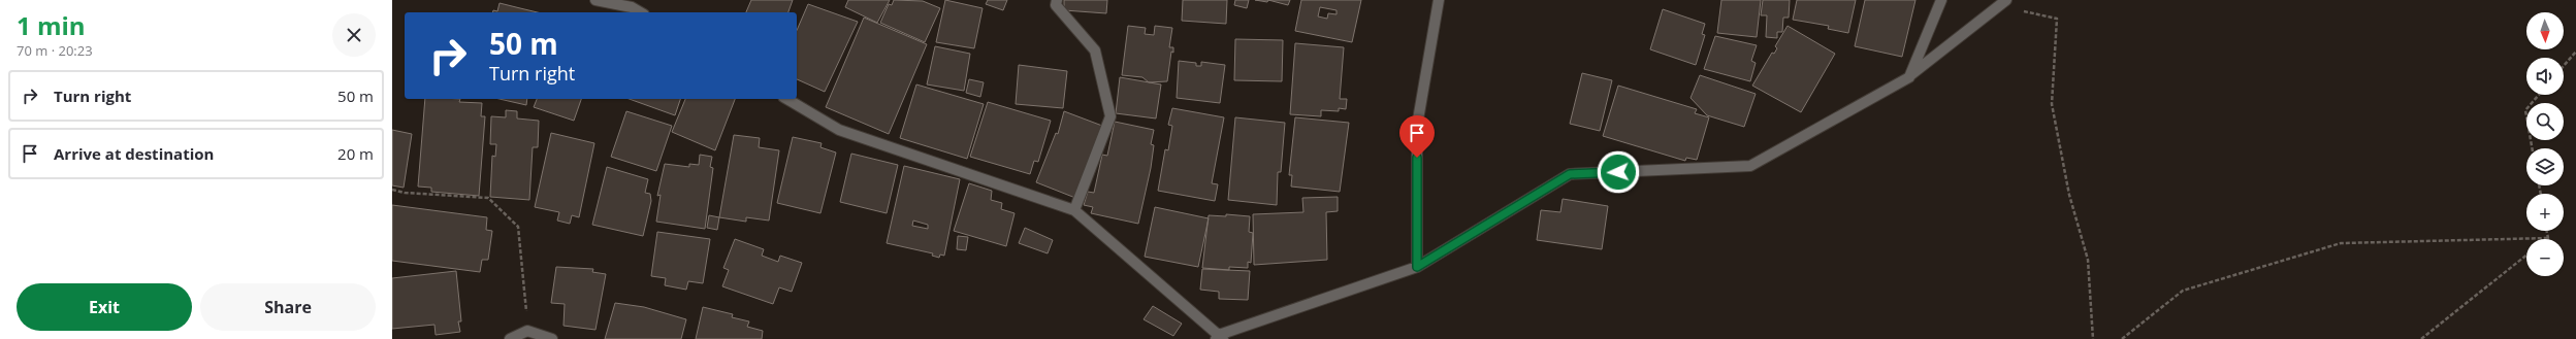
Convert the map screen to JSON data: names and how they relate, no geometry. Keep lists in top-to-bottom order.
{
  "north": "bottom",
  "page": {
    "heading": ["1 min", "70 m · 20:23"],
    "map_buttons": ["+", "−"],
    "turn": ["50 m", "Turn right"],
    "list": [
      {
        "name": "Turn right",
        "value": "50 m"
      },
      {
        "name": "Arrive at destination",
        "value": "20 m"
      }
    ],
    "buttons": ["Exit", "Share"]
  }
}
